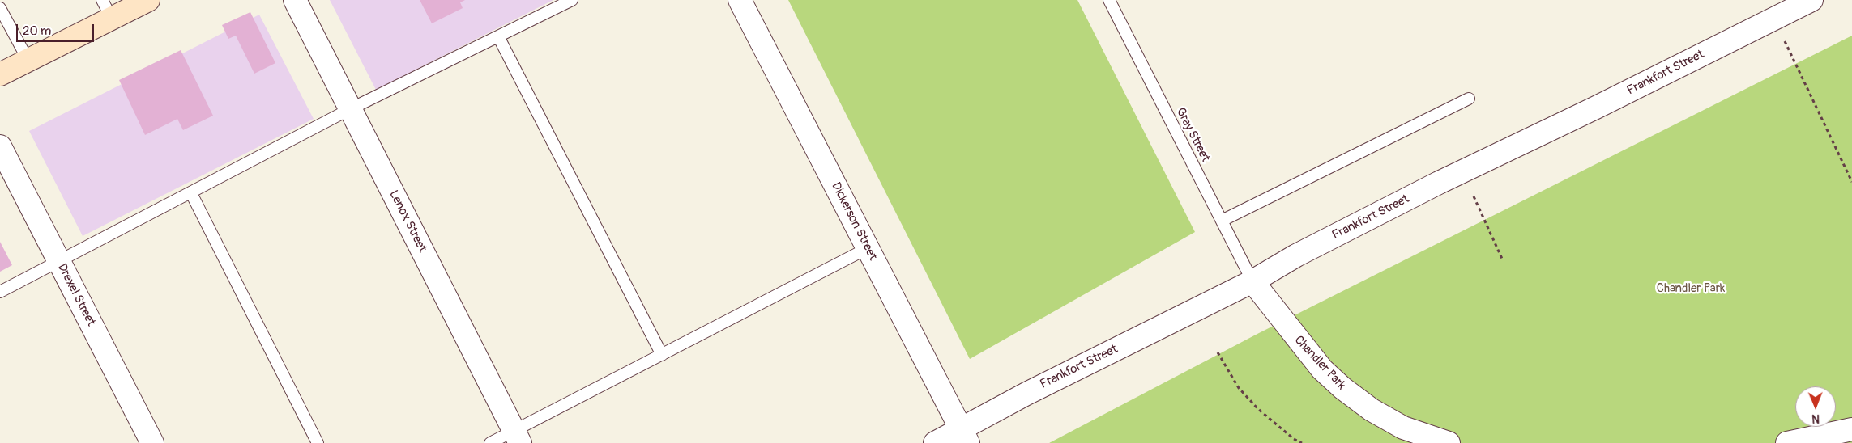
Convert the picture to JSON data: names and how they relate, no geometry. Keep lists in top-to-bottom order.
{
  "streets": {
    "street": [
      "Frankfort Street",
      "Lenox Street",
      "Dickerson Street",
      "Drexel Street",
      "Chandler Park"
    ],
    "lane": ["Gray Street"]
  },
  "crossings": [
    ["Frankfort Street", "Gray Street"],
    ["Frankfort Street", "Dickerson Street"],
    ["Frankfort Street", "Chandler Park"],
    ["Gray Street", "Chandler Park"]
  ],
  "parks": ["Chandler Park"],
  "scale_bar": "20 m",
  "north": "bottom"
}
